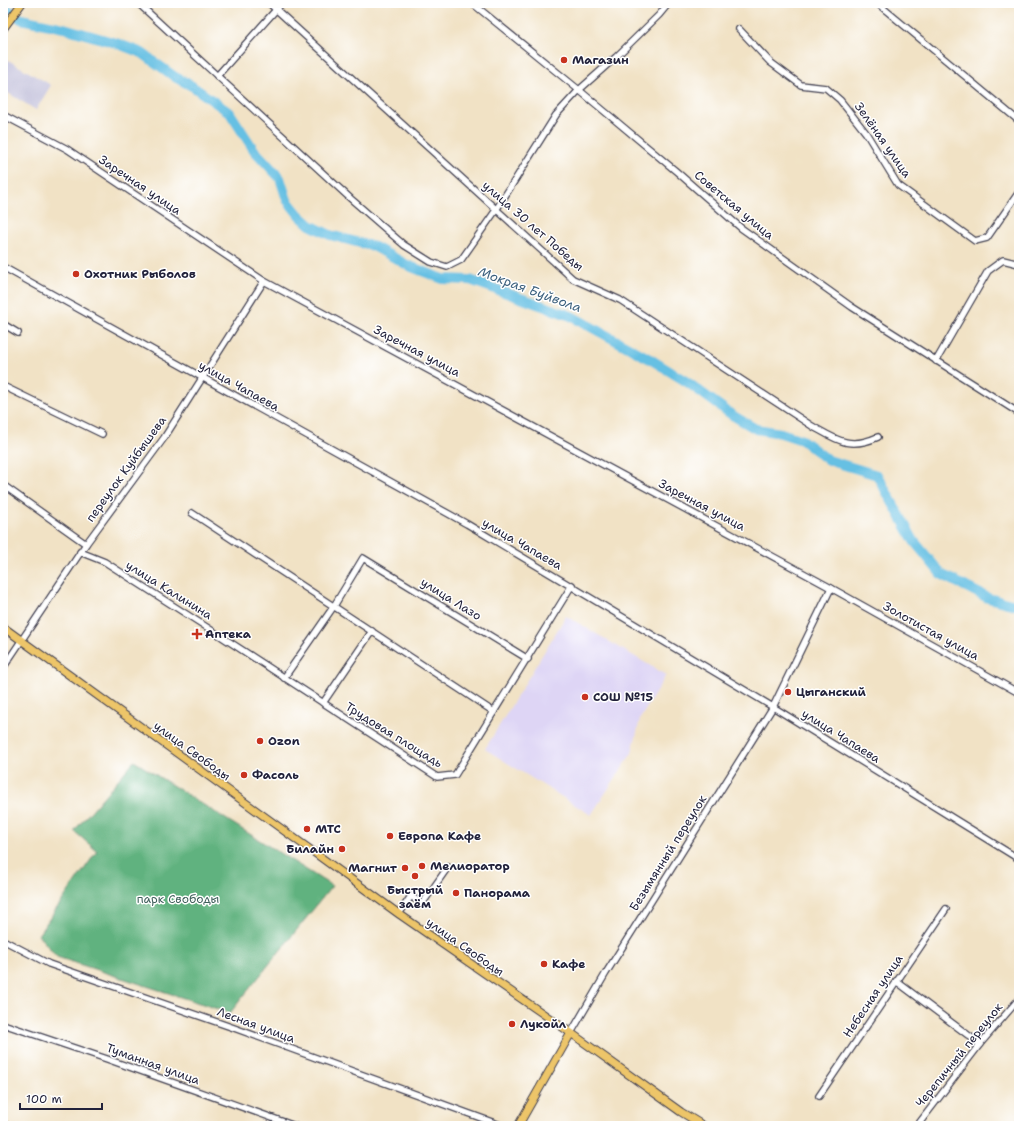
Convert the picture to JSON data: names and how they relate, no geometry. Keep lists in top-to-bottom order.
{
  "streets": {
    "main road": ["улица Свободы", "Безымянный переулок"],
    "street": [
      "Зелёная улица",
      "Заречная улица",
      "Советская улица",
      "улица 30 лет Победы",
      "улица Чапаева",
      "переулок Куйбышева",
      "улица Калинина",
      "улица Лазо",
      "Золотистая улица",
      "Трудовая площадь",
      "Небесная улица",
      "Лесная улица",
      "Черепичный переулок",
      "Туманная улица"
    ]
  },
  "crossings": [
    ["Заречная улица", "переулок Куйбышева"],
    ["Заречная улица", "Золотистая улица"],
    ["Заречная улица", "Безымянный переулок"],
    ["улица Чапаева", "переулок Куйбышева"],
    ["улица Чапаева", "Трудовая площадь"],
    ["улица Чапаева", "Безымянный переулок"],
    ["переулок Куйбышева", "улица Калинина"],
    ["переулок Куйбышева", "улица Свободы"],
    ["улица Калинина", "Трудовая площадь"],
    ["улица Лазо", "Трудовая площадь"],
    ["Золотистая улица", "Безымянный переулок"],
    ["улица Свободы", "Безымянный переулок"]
  ],
  "water": ["Мокрая Буйвола"],
  "parks": ["парк Свободы"],
  "places": {
    "other": [
      "Магазин",
      "Охотник Рыболов",
      "Цыганский",
      "СОШ №15",
      "Ozon",
      "Фасоль",
      "МТС",
      "Европа Кафе",
      "Билайн",
      "Мелиоратор",
      "Магнит",
      "Быстрый заём",
      "Панорама",
      "Кафе",
      "Лукойл"
    ],
    "health": ["Аптека"]
  },
  "scale_bar": "100 m"
}
